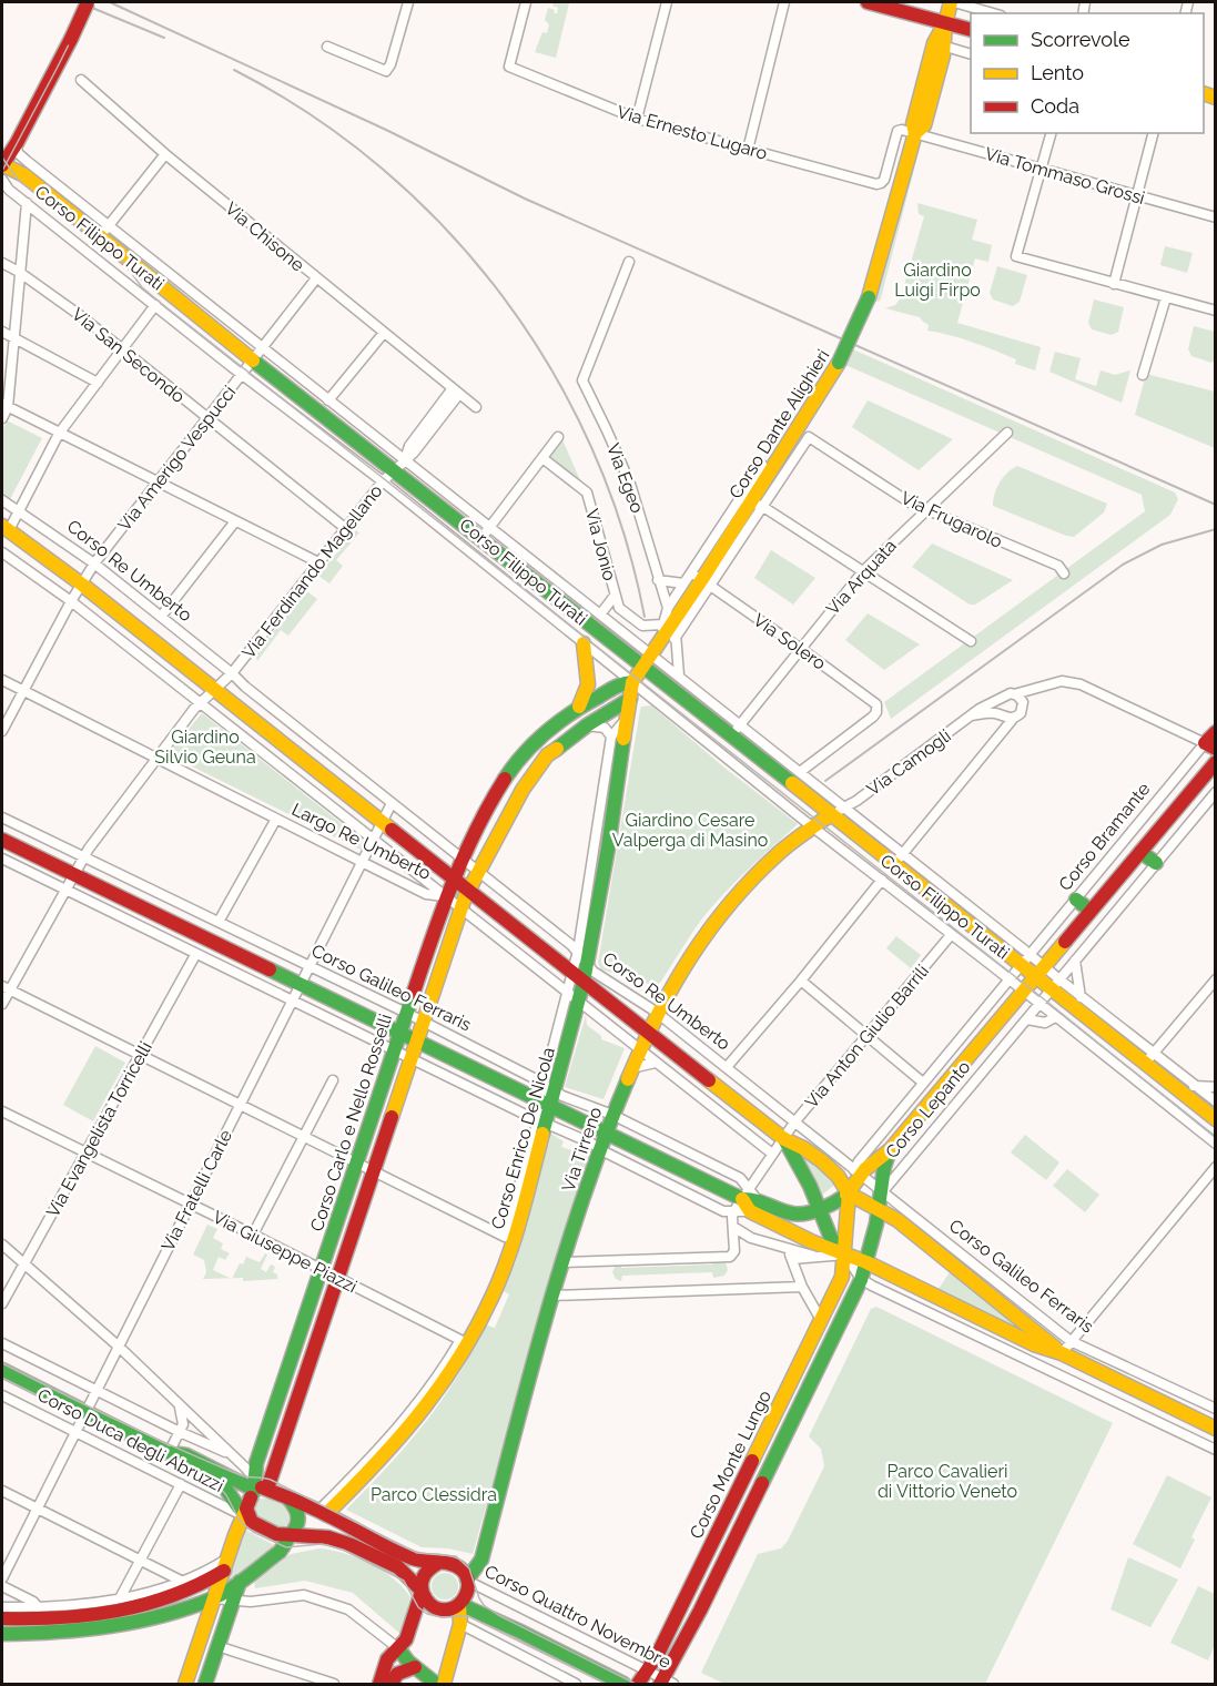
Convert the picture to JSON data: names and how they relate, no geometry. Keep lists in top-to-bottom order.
{
  "streets": {
    "main road": [
      "Corso Filippo Turati",
      "Corso Dante Alighieri",
      "Corso Re Umberto",
      "Corso Bramante",
      "Largo Re Umberto",
      "Corso Galileo Ferraris",
      "Corso Lepanto",
      "Corso Carlo e Nello Rosselli",
      "Corso Enrico De Nicola",
      "Via Tirreno",
      "Corso Duca degli Abruzzi",
      "Corso Monte Lungo",
      "Corso Quattro Novembre"
    ],
    "street": [
      "Via Ernesto Lugaro",
      "Via Tommaso Grossi",
      "Via Chisone",
      "Via San Secondo",
      "Via Amerigo Vespucci",
      "Via Egeo",
      "Via Frugarolo",
      "Via Jonio",
      "Via Ferdinando Magellano",
      "Via Arquata",
      "Via Solero",
      "Via Camogli",
      "Via Anton Giulio Barrili",
      "Via Evangelista Torricelli",
      "Via Fratelli Carle",
      "Via Giuseppe Piazzi"
    ]
  },
  "crossings": [
    ["Via Ernesto Lugaro", "Via Tommaso Grossi"],
    ["Via Ernesto Lugaro", "Corso Dante Alighieri"],
    ["Via Tommaso Grossi", "Corso Dante Alighieri"],
    ["Via Chisone", "Via Ferdinando Magellano"],
    ["Corso Filippo Turati", "Corso Dante Alighieri"],
    ["Corso Filippo Turati", "Via Amerigo Vespucci"],
    ["Corso Filippo Turati", "Via Ferdinando Magellano"],
    ["Corso Filippo Turati", "Via Arquata"],
    ["Corso Filippo Turati", "Via Solero"],
    ["Corso Filippo Turati", "Via Camogli"],
    ["Corso Filippo Turati", "Corso Bramante"],
    ["Corso Filippo Turati", "Via Anton Giulio Barrili"],
    ["Corso Filippo Turati", "Corso Lepanto"],
    ["Corso Filippo Turati", "Corso Carlo e Nello Rosselli"],
    ["Corso Filippo Turati", "Via Tirreno"],
    ["Via San Secondo", "Via Amerigo Vespucci"],
    ["Via San Secondo", "Via Ferdinando Magellano"],
    ["Corso Dante Alighieri", "Via Egeo"],
    ["Corso Dante Alighieri", "Via Frugarolo"],
    ["Corso Dante Alighieri", "Via Solero"],
    ["Via Amerigo Vespucci", "Corso Re Umberto"],
    ["Via Amerigo Vespucci", "Largo Re Umberto"],
    ["Via Frugarolo", "Via Arquata"],
    ["Corso Re Umberto", "Via Ferdinando Magellano"],
    ["Corso Re Umberto", "Largo Re Umberto"],
    ["Corso Re Umberto", "Corso Galileo Ferraris"],
    ["Corso Re Umberto", "Via Anton Giulio Barrili"],
    ["Corso Re Umberto", "Corso Lepanto"],
    ["Corso Re Umberto", "Corso Carlo e Nello Rosselli"],
    ["Corso Re Umberto", "Corso Enrico De Nicola"],
    ["Corso Re Umberto", "Via Tirreno"],
    ["Corso Re Umberto", "Corso Monte Lungo"],
    ["Via Ferdinando Magellano", "Largo Re Umberto"],
    ["Via Arquata", "Via Solero"],
    ["Via Camogli", "Via Tirreno"],
    ["Corso Bramante", "Corso Lepanto"],
    ["Largo Re Umberto", "Corso Carlo e Nello Rosselli"],
    ["Largo Re Umberto", "Via Fratelli Carle"],
    ["Corso Galileo Ferraris", "Via Anton Giulio Barrili"],
    ["Corso Galileo Ferraris", "Corso Lepanto"],
    ["Corso Galileo Ferraris", "Corso Carlo e Nello Rosselli"],
    ["Corso Galileo Ferraris", "Corso Enrico De Nicola"],
    ["Corso Galileo Ferraris", "Via Tirreno"],
    ["Corso Galileo Ferraris", "Via Fratelli Carle"],
    ["Corso Galileo Ferraris", "Corso Monte Lungo"],
    ["Corso Lepanto", "Corso Monte Lungo"],
    ["Corso Carlo e Nello Rosselli", "Corso Enrico De Nicola"],
    ["Corso Carlo e Nello Rosselli", "Via Giuseppe Piazzi"],
    ["Corso Carlo e Nello Rosselli", "Corso Duca degli Abruzzi"],
    ["Via Evangelista Torricelli", "Via Giuseppe Piazzi"],
    ["Corso Enrico De Nicola", "Via Giuseppe Piazzi"],
    ["Corso Enrico De Nicola", "Corso Duca degli Abruzzi"],
    ["Via Tirreno", "Corso Duca degli Abruzzi"],
    ["Via Tirreno", "Corso Quattro Novembre"],
    ["Via Fratelli Carle", "Via Giuseppe Piazzi"],
    ["Via Fratelli Carle", "Corso Duca degli Abruzzi"],
    ["Via Giuseppe Piazzi", "Corso Duca degli Abruzzi"],
    ["Corso Duca degli Abruzzi", "Corso Quattro Novembre"],
    ["Corso Monte Lungo", "Corso Quattro Novembre"]
  ],
  "parks": [
    "Giardino Luigi Firpo",
    "Giardino Silvio Geuna",
    "Giardino Cesare Valperga di Masino",
    "Parco Cavalieri di Vittorio Veneto",
    "Parco Clessidra"
  ],
  "legend": ["Scorrevole", "Lento", "Coda"]
}
